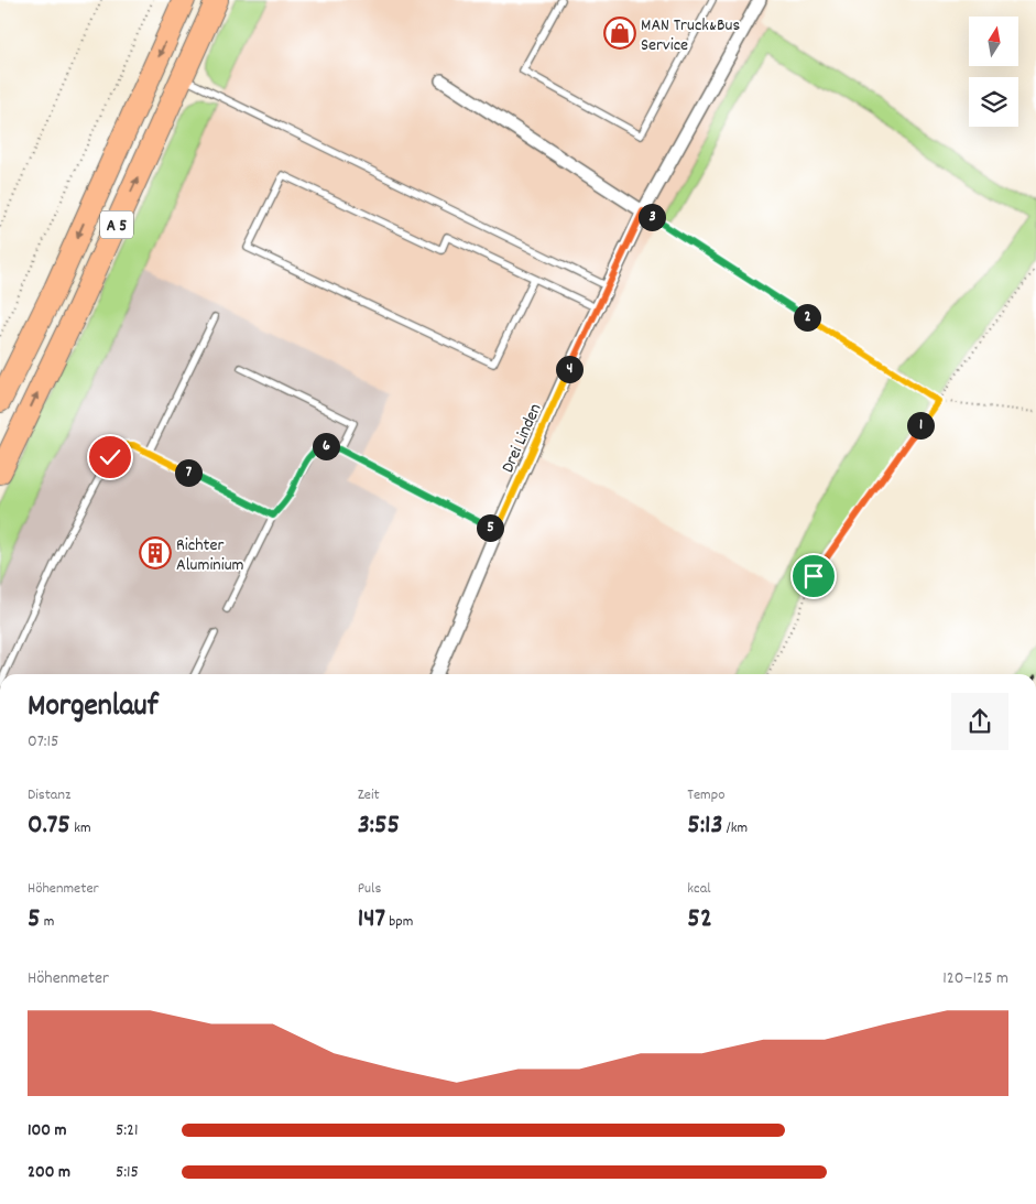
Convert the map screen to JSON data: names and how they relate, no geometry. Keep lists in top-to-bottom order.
{
  "streets": {
    "highway": ["A 5"],
    "street": ["Drei Linden"]
  },
  "places": {
    "shop": ["MAN Truck&Bus Service"],
    "building": ["Richter Aluminium"]
  },
  "north": "top",
  "page": {
    "pins": [
      "3",
      "2",
      "4",
      "1",
      "6",
      "7",
      "5"
    ],
    "heading": ["Morgenlauf", "07:15"],
    "stats": [
      ["Distanz", "0.75 km"],
      ["Zeit", "3:55"],
      ["Tempo", "5:13 /km"],
      ["Höhenmeter", "5 m"],
      ["Puls", "147 bpm"],
      ["kcal", "52"]
    ],
    "chart": ["Höhenmeter", "120–125 m"],
    "list": [
      {
        "name": "100 m",
        "note": "5:21"
      },
      {
        "name": "200 m",
        "note": "5:15"
      }
    ]
  }
}
